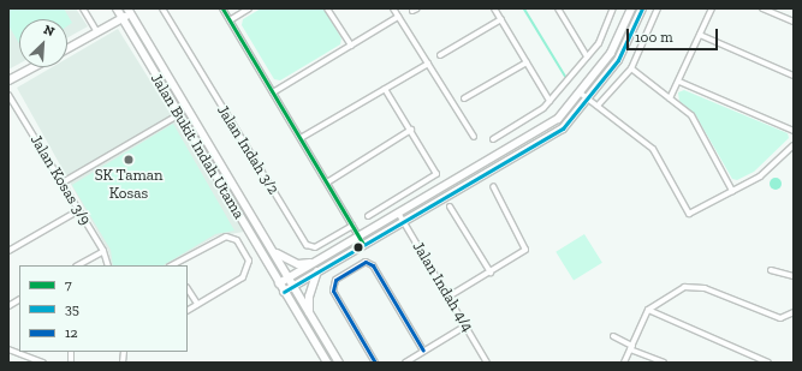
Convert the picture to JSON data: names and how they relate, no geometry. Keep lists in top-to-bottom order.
{
  "streets": {
    "street": [
      "Jalan Bukit Indah Utama",
      "Jalan Indah 3/2",
      "Jalan Kosas 3/9",
      "Jalan Indah 4/4"
    ]
  },
  "places": ["SK Taman Kosas"],
  "lines": ["transit line 7", "transit line 35", "transit line 12"],
  "legend": ["7", "35", "12"],
  "scale_bar": "100 m",
  "north": "top right"
}
